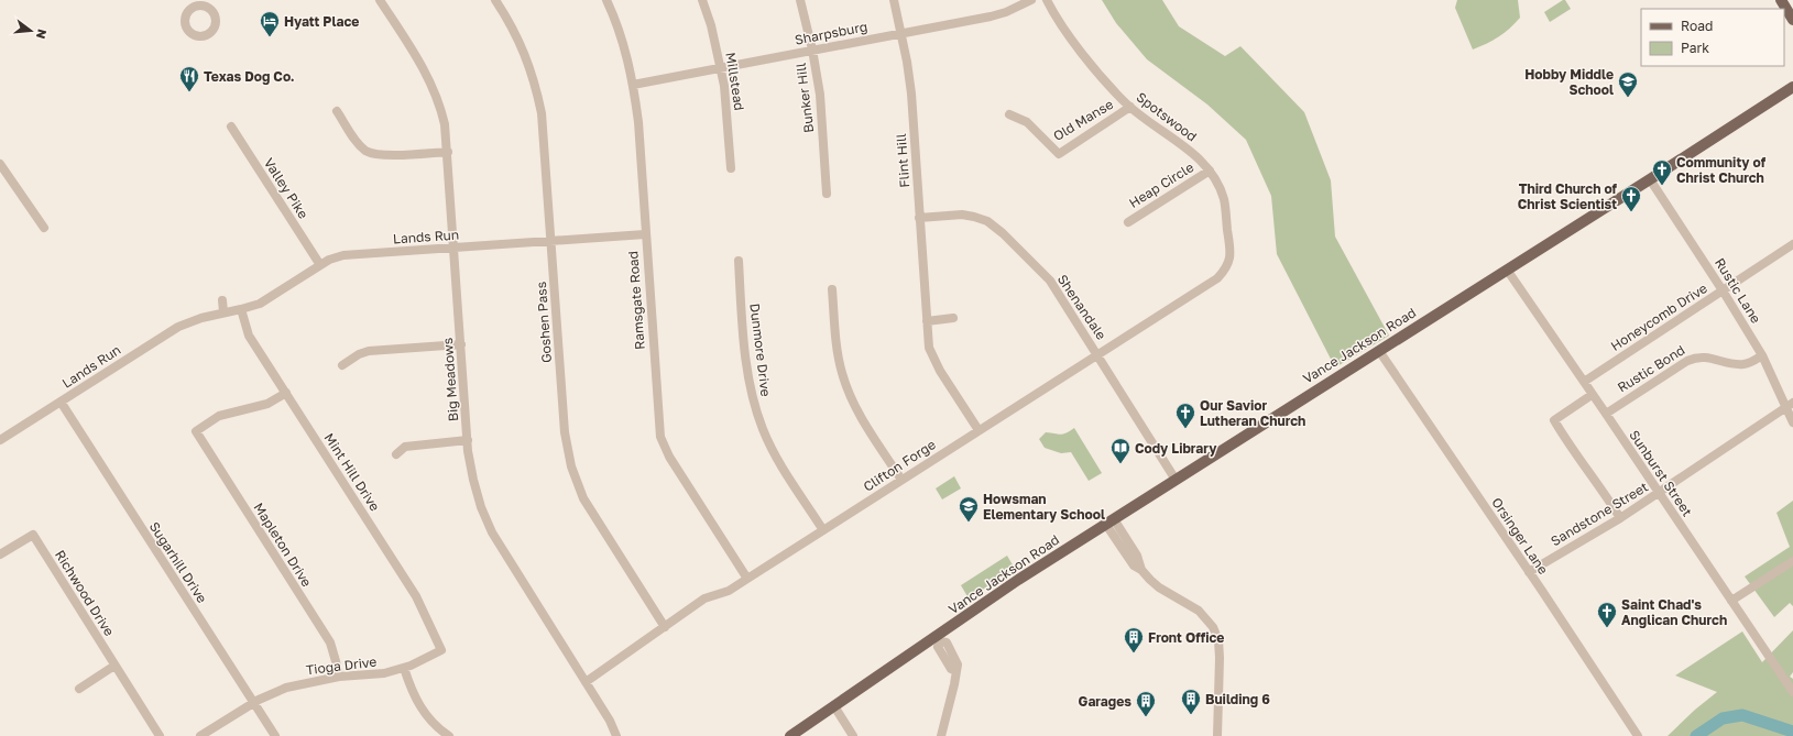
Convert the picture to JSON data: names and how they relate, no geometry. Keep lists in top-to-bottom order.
{
  "streets": {
    "main road": ["Vance Jackson Road"],
    "street": [
      "Sharpsburg",
      "Millstead",
      "Bunker Hill",
      "Spotswood",
      "Old Manse",
      "Flint Hill",
      "Heap Circle",
      "Valley Pike",
      "Lands Run",
      "Rustic Lane",
      "Ramsgate Road",
      "Shenandale",
      "Honeycomb Drive",
      "Goshen Pass",
      "Dunmore Drive",
      "Rustic Bond",
      "Big Meadows",
      "Clifton Forge",
      "Mint Hill Drive",
      "Sunburst Street",
      "Sandstone Street",
      "Orsinger Lane",
      "Mapleton Drive",
      "Sugarhill Drive",
      "Richwood Drive",
      "Tioga Drive"
    ]
  },
  "crossings": [
    ["Sharpsburg", "Millstead"],
    ["Sharpsburg", "Bunker Hill"],
    ["Sharpsburg", "Flint Hill"],
    ["Sharpsburg", "Ramsgate Road"],
    ["Spotswood", "Old Manse"],
    ["Spotswood", "Heap Circle"],
    ["Spotswood", "Clifton Forge"],
    ["Flint Hill", "Shenandale"],
    ["Flint Hill", "Clifton Forge"],
    ["Valley Pike", "Lands Run"],
    ["Lands Run", "Ramsgate Road"],
    ["Lands Run", "Goshen Pass"],
    ["Lands Run", "Big Meadows"],
    ["Lands Run", "Mint Hill Drive"],
    ["Lands Run", "Sugarhill Drive"],
    ["Rustic Lane", "Honeycomb Drive"],
    ["Rustic Lane", "Vance Jackson Road"],
    ["Rustic Lane", "Rustic Bond"],
    ["Rustic Lane", "Sandstone Street"],
    ["Ramsgate Road", "Clifton Forge"],
    ["Shenandale", "Vance Jackson Road"],
    ["Shenandale", "Clifton Forge"],
    ["Honeycomb Drive", "Sunburst Street"],
    ["Goshen Pass", "Clifton Forge"],
    ["Vance Jackson Road", "Sunburst Street"],
    ["Vance Jackson Road", "Orsinger Lane"],
    ["Dunmore Drive", "Clifton Forge"],
    ["Rustic Bond", "Sunburst Street"],
    ["Big Meadows", "Clifton Forge"],
    ["Mint Hill Drive", "Mapleton Drive"],
    ["Mint Hill Drive", "Tioga Drive"],
    ["Sunburst Street", "Sandstone Street"],
    ["Sandstone Street", "Orsinger Lane"],
    ["Mapleton Drive", "Tioga Drive"],
    ["Sugarhill Drive", "Tioga Drive"]
  ],
  "places": {
    "hotel": ["Hyatt Place"],
    "restaurant": ["Texas Dog Co."],
    "school or university": ["Hobby Middle School", "Howsman Elementary School"],
    "church": [
      "Community of Christ Church",
      "Third Church of Christ Scientist",
      "Our Savior Lutheran Church",
      "Saint Chad's Anglican Church"
    ],
    "library": ["Cody Library"],
    "building": ["Front Office", "Building 6", "Garages"]
  },
  "legend": ["Road", "Park"],
  "north": "right"
}
